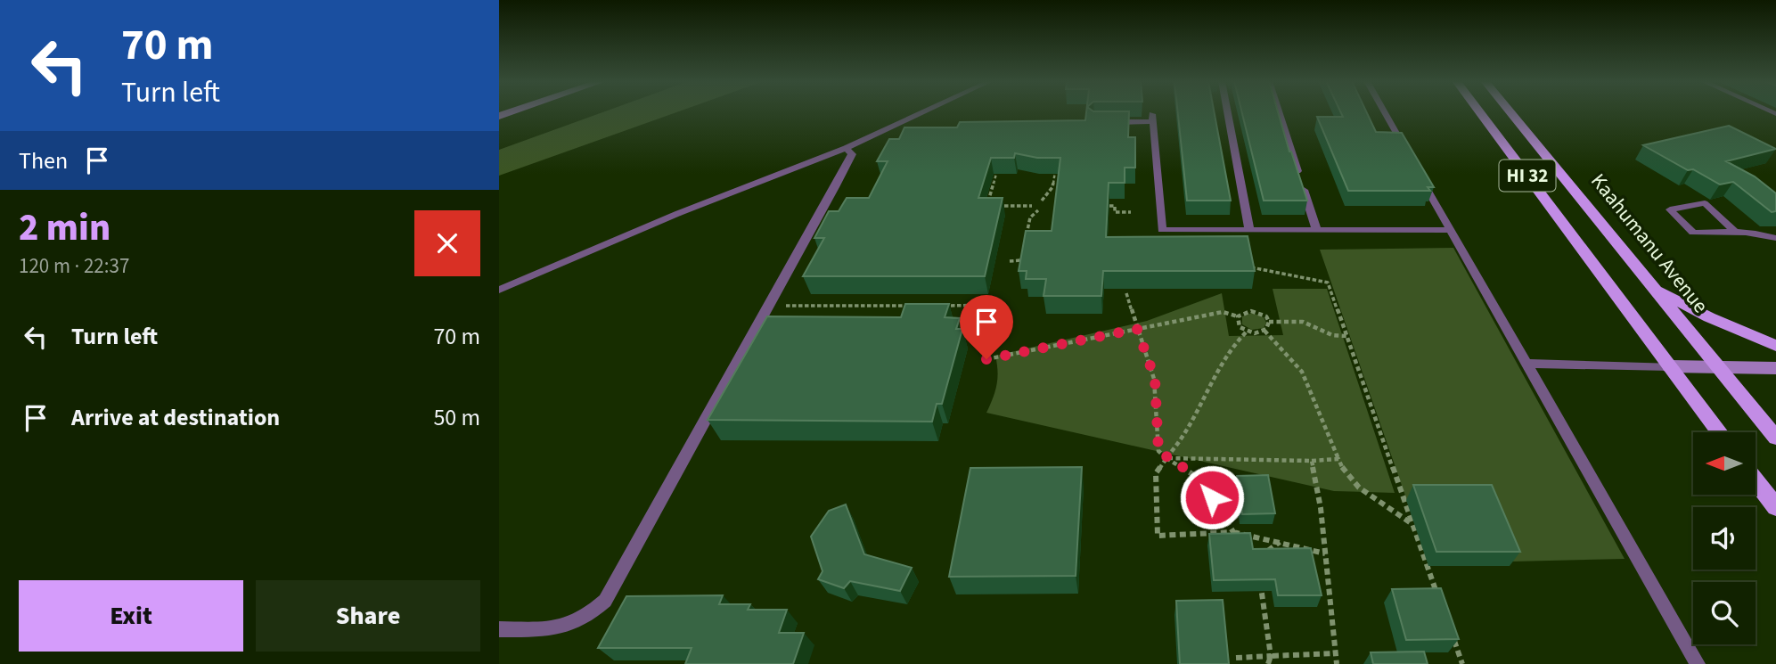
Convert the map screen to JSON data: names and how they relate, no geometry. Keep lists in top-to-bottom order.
{
  "streets": {
    "main road": ["HI 32", "Kaahumanu Avenue"]
  },
  "north": "left",
  "page": {
    "turn": ["70 m", "Turn left"],
    "then": "Then",
    "heading": ["2 min", "120 m · 22:37"],
    "list": [
      {
        "name": "Turn left",
        "value": "70 m"
      },
      {
        "name": "Arrive at destination",
        "value": "50 m"
      }
    ],
    "buttons": ["Exit", "Share"]
  }
}
